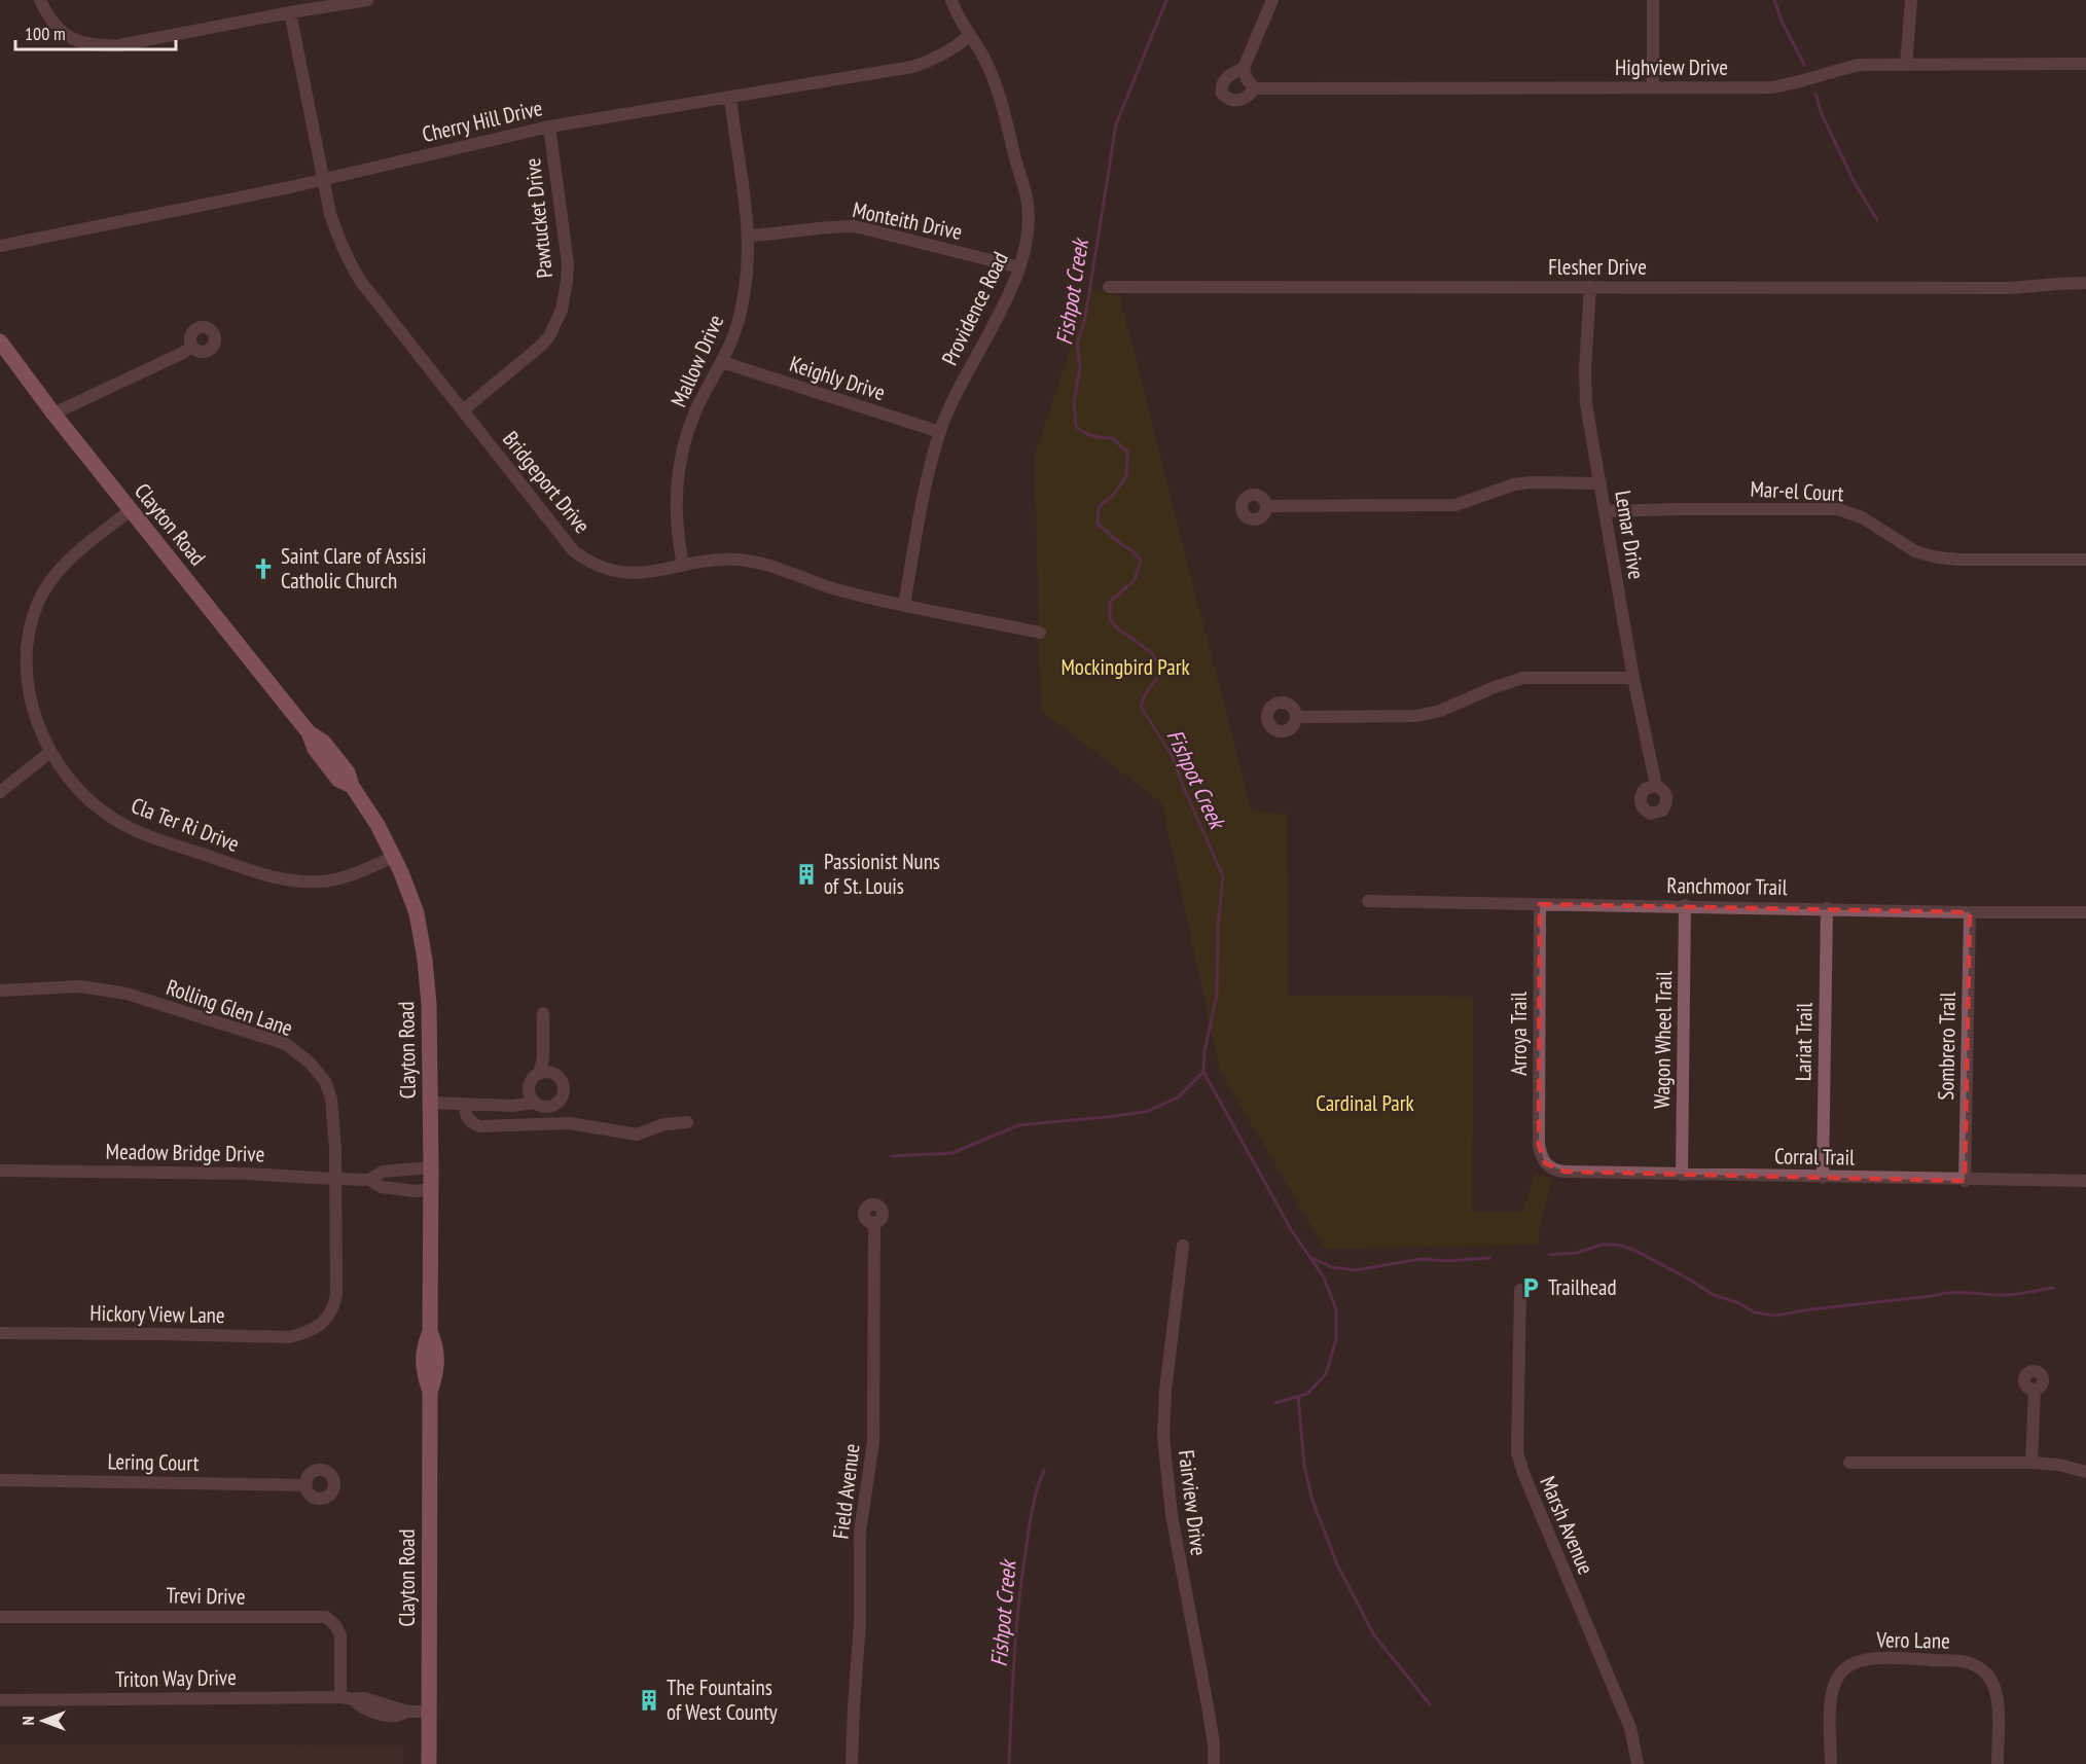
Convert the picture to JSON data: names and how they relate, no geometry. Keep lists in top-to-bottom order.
{
  "streets": {
    "main road": ["Clayton Road"],
    "street": [
      "Highview Drive",
      "Cherry Hill Drive",
      "Pawtucket Drive",
      "Monteith Drive",
      "Flesher Drive",
      "Providence Road",
      "Mallow Drive",
      "Keighly Drive",
      "Bridgeport Drive",
      "Mar-el Court",
      "Lemar Drive",
      "Cla Ter Ri Drive",
      "Ranchmoor Trail",
      "Rolling Glen Lane",
      "Arroya Trail",
      "Wagon Wheel Trail",
      "Lariat Trail",
      "Sombrero Trail",
      "Meadow Bridge Drive",
      "Corral Trail",
      "Hickory View Lane",
      "Lering Court",
      "Field Avenue",
      "Fairview Drive",
      "Marsh Avenue",
      "Trevi Drive",
      "Vero Lane",
      "Triton Way Drive"
    ]
  },
  "crossings": [
    ["Cherry Hill Drive", "Pawtucket Drive"],
    ["Cherry Hill Drive", "Providence Road"],
    ["Cherry Hill Drive", "Mallow Drive"],
    ["Cherry Hill Drive", "Bridgeport Drive"],
    ["Pawtucket Drive", "Bridgeport Drive"],
    ["Monteith Drive", "Providence Road"],
    ["Monteith Drive", "Mallow Drive"],
    ["Flesher Drive", "Lemar Drive"],
    ["Providence Road", "Keighly Drive"],
    ["Providence Road", "Bridgeport Drive"],
    ["Mallow Drive", "Keighly Drive"],
    ["Mallow Drive", "Bridgeport Drive"],
    ["Mar-el Court", "Lemar Drive"],
    ["Clayton Road", "Cla Ter Ri Drive"],
    ["Clayton Road", "Meadow Bridge Drive"],
    ["Clayton Road", "Triton Way Drive"],
    ["Ranchmoor Trail", "Arroya Trail"],
    ["Ranchmoor Trail", "Wagon Wheel Trail"],
    ["Ranchmoor Trail", "Lariat Trail"],
    ["Ranchmoor Trail", "Sombrero Trail"],
    ["Rolling Glen Lane", "Meadow Bridge Drive"],
    ["Rolling Glen Lane", "Hickory View Lane"],
    ["Arroya Trail", "Corral Trail"],
    ["Wagon Wheel Trail", "Corral Trail"],
    ["Lariat Trail", "Corral Trail"],
    ["Sombrero Trail", "Corral Trail"],
    ["Trevi Drive", "Triton Way Drive"]
  ],
  "water": ["Fishpot Creek"],
  "parks": ["Mockingbird Park", "Cardinal Park"],
  "places": {
    "church": ["Saint Clare of Assisi Catholic Church"],
    "building": ["Passionist Nuns of St. Louis", "The Fountains of West County"],
    "parking": ["Trailhead"]
  },
  "scale_bar": "100 m",
  "north": "left"
}
